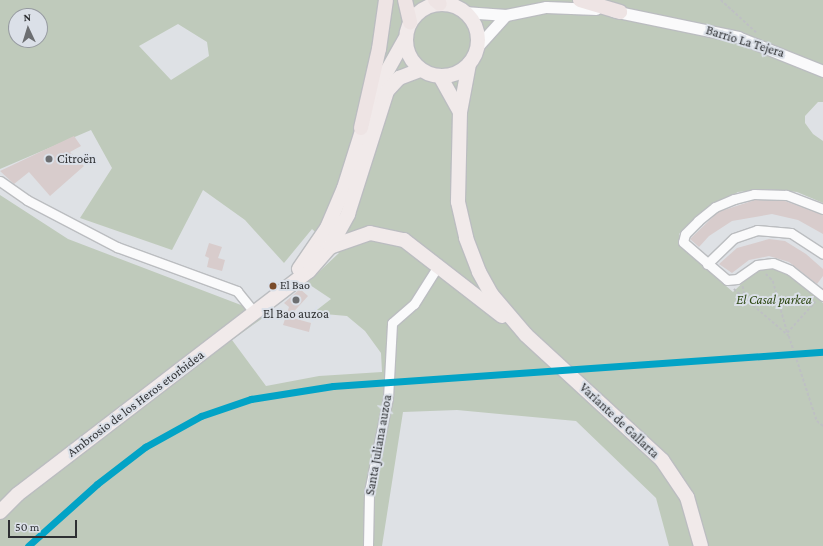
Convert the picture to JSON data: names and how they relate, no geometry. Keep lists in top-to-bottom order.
{
  "streets": {
    "main road": ["Ambrosio de los Heros etorbidea", "Variante de Gallarta"],
    "street": ["Barrio La Tejera", "Santa Juliana auzoa"]
  },
  "crossings": [
    ["Barrio La Tejera", "Variante de Gallarta"]
  ],
  "parks": ["El Casal parkea"],
  "places": ["Citroën", "El Bao", "El Bao auzoa"],
  "scale_bar": "50 m",
  "north": "top"
}
